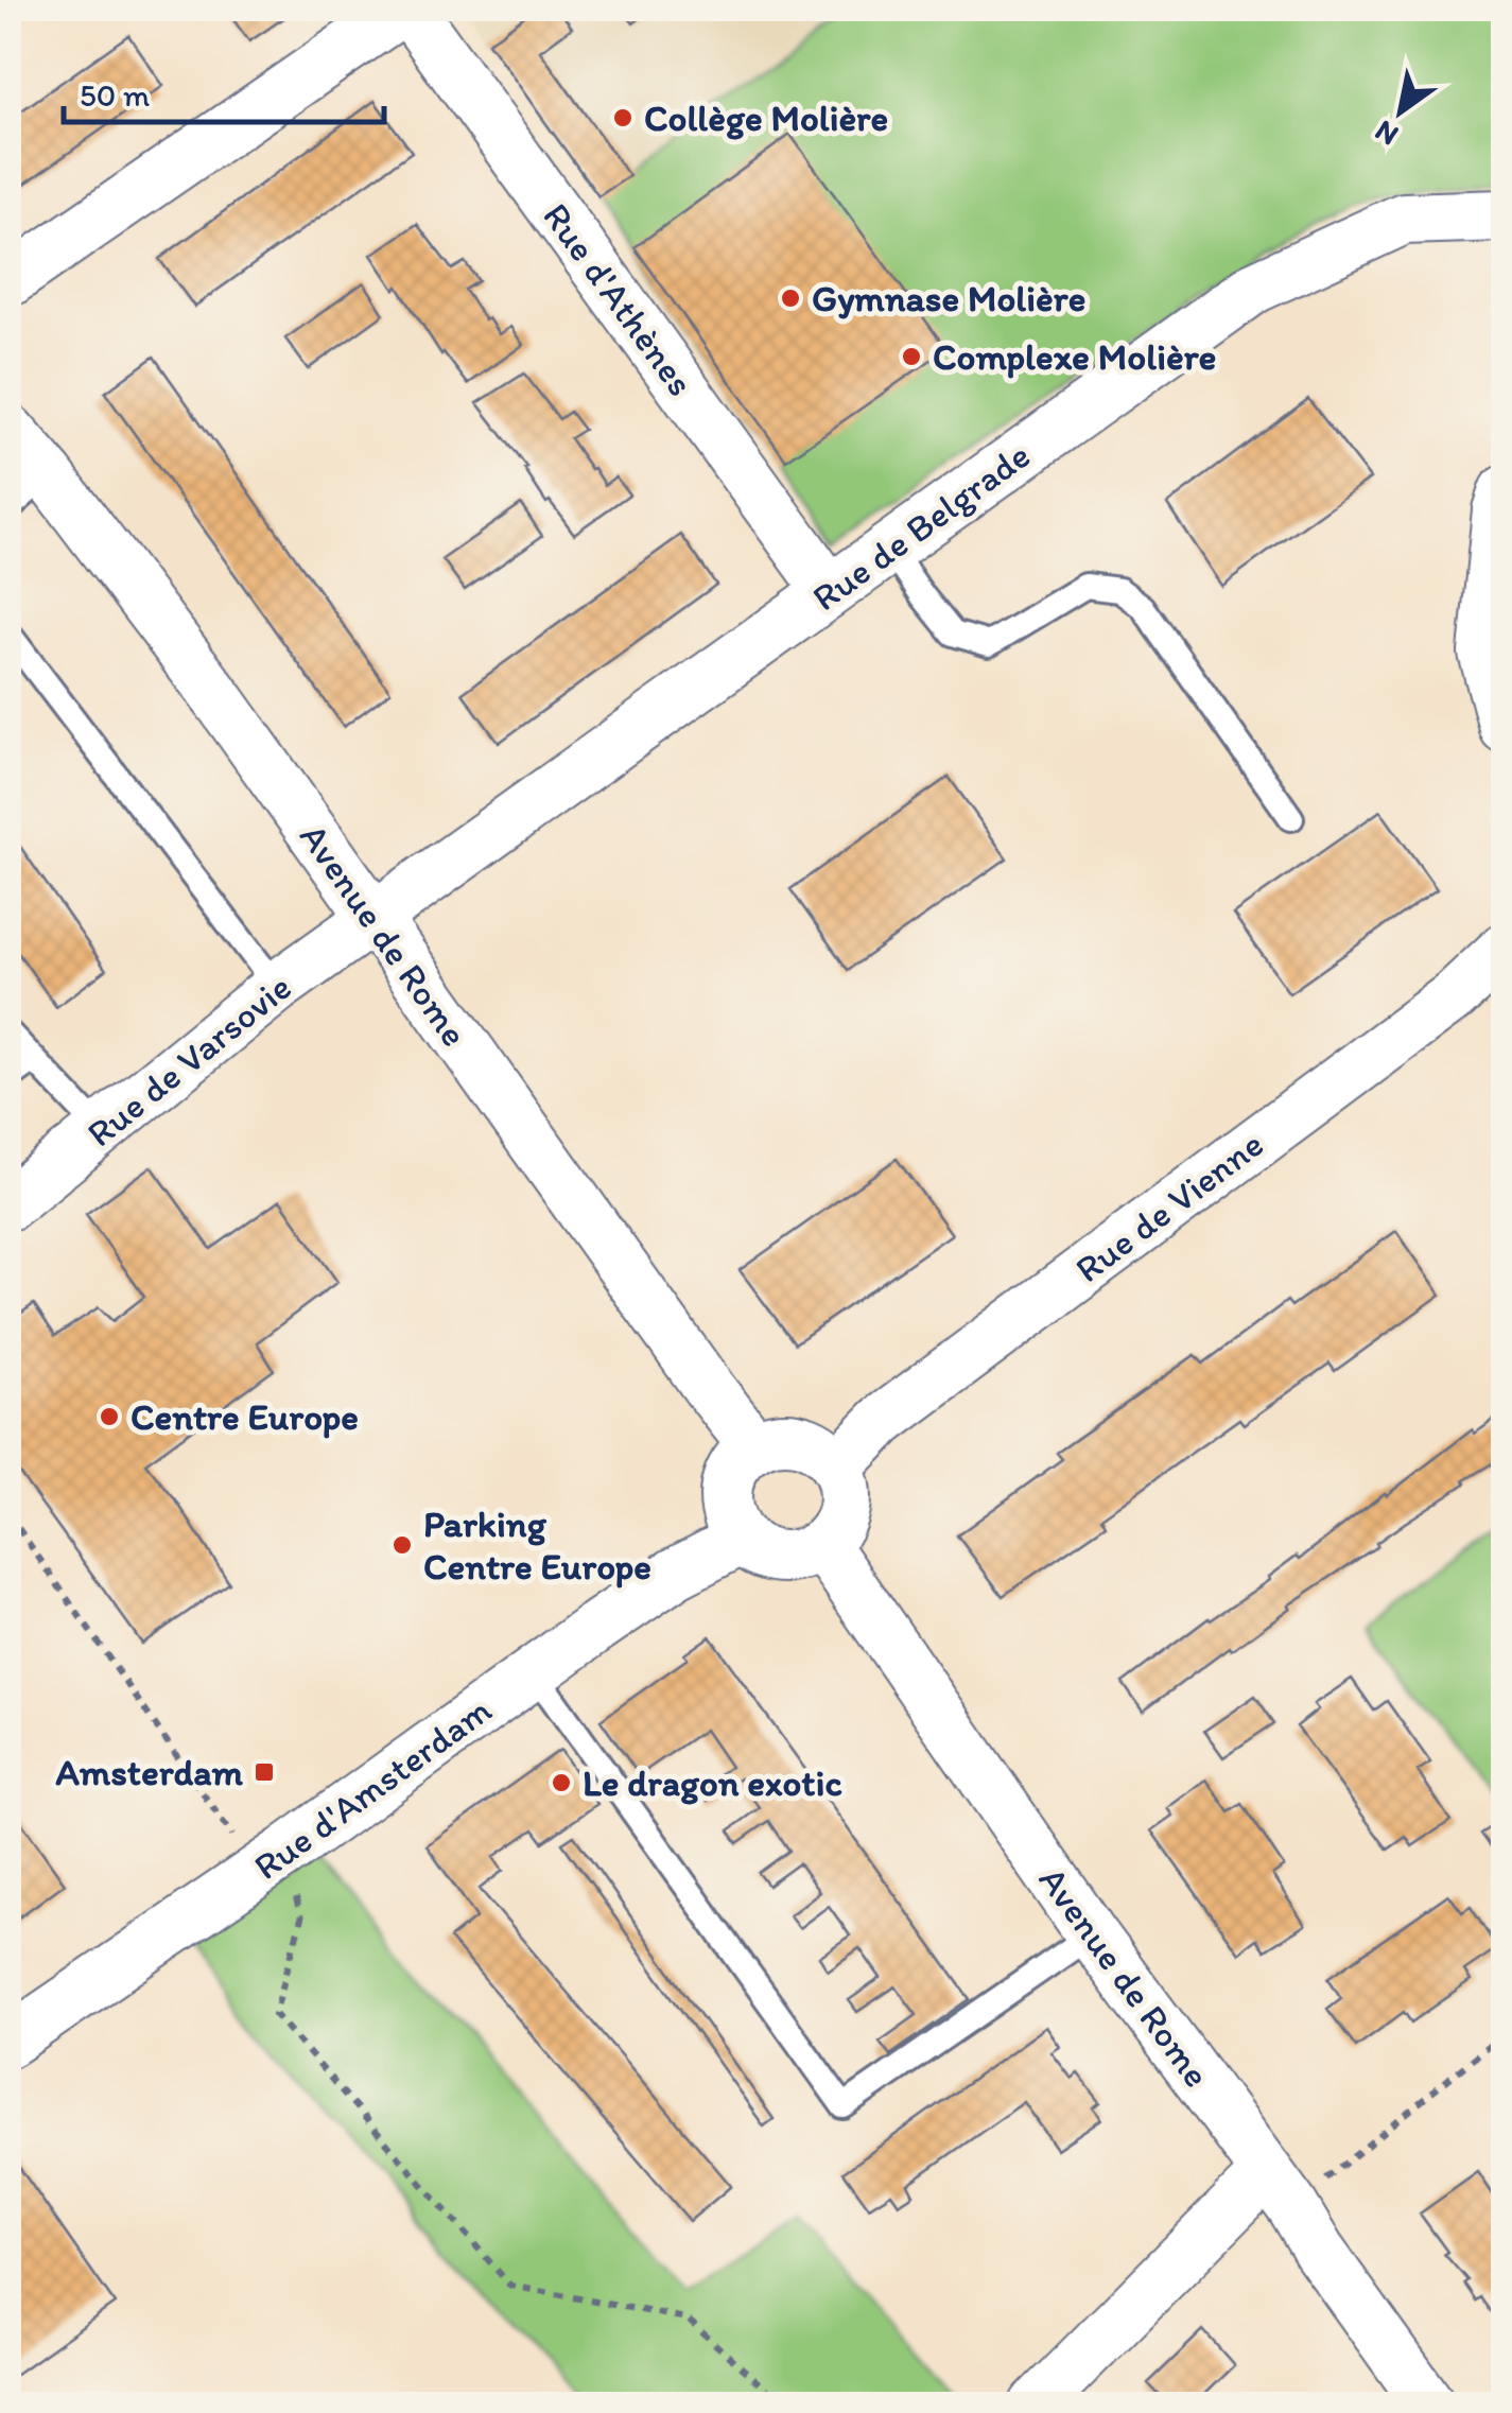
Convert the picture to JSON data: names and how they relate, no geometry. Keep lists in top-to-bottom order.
{
  "streets": {
    "street": [
      "Rue d'Athènes",
      "Rue de Belgrade",
      "Avenue de Rome",
      "Rue de Varsovie",
      "Rue de Vienne",
      "Rue d'Amsterdam"
    ]
  },
  "crossings": [
    ["Rue d'Athènes", "Rue de Belgrade"],
    ["Rue de Belgrade", "Avenue de Rome"],
    ["Rue de Belgrade", "Rue de Varsovie"],
    ["Avenue de Rome", "Rue de Varsovie"],
    ["Avenue de Rome", "Rue de Vienne"],
    ["Avenue de Rome", "Rue d'Amsterdam"],
    ["Rue de Vienne", "Rue d'Amsterdam"]
  ],
  "places": {
    "other": [
      "Collège Molière",
      "Gymnase Molière",
      "Complexe Molière",
      "Centre Europe",
      "Parking Centre Europe",
      "Le dragon exotic"
    ],
    "transit": ["Amsterdam"]
  },
  "scale_bar": "50 m",
  "north": "bottom left"
}
